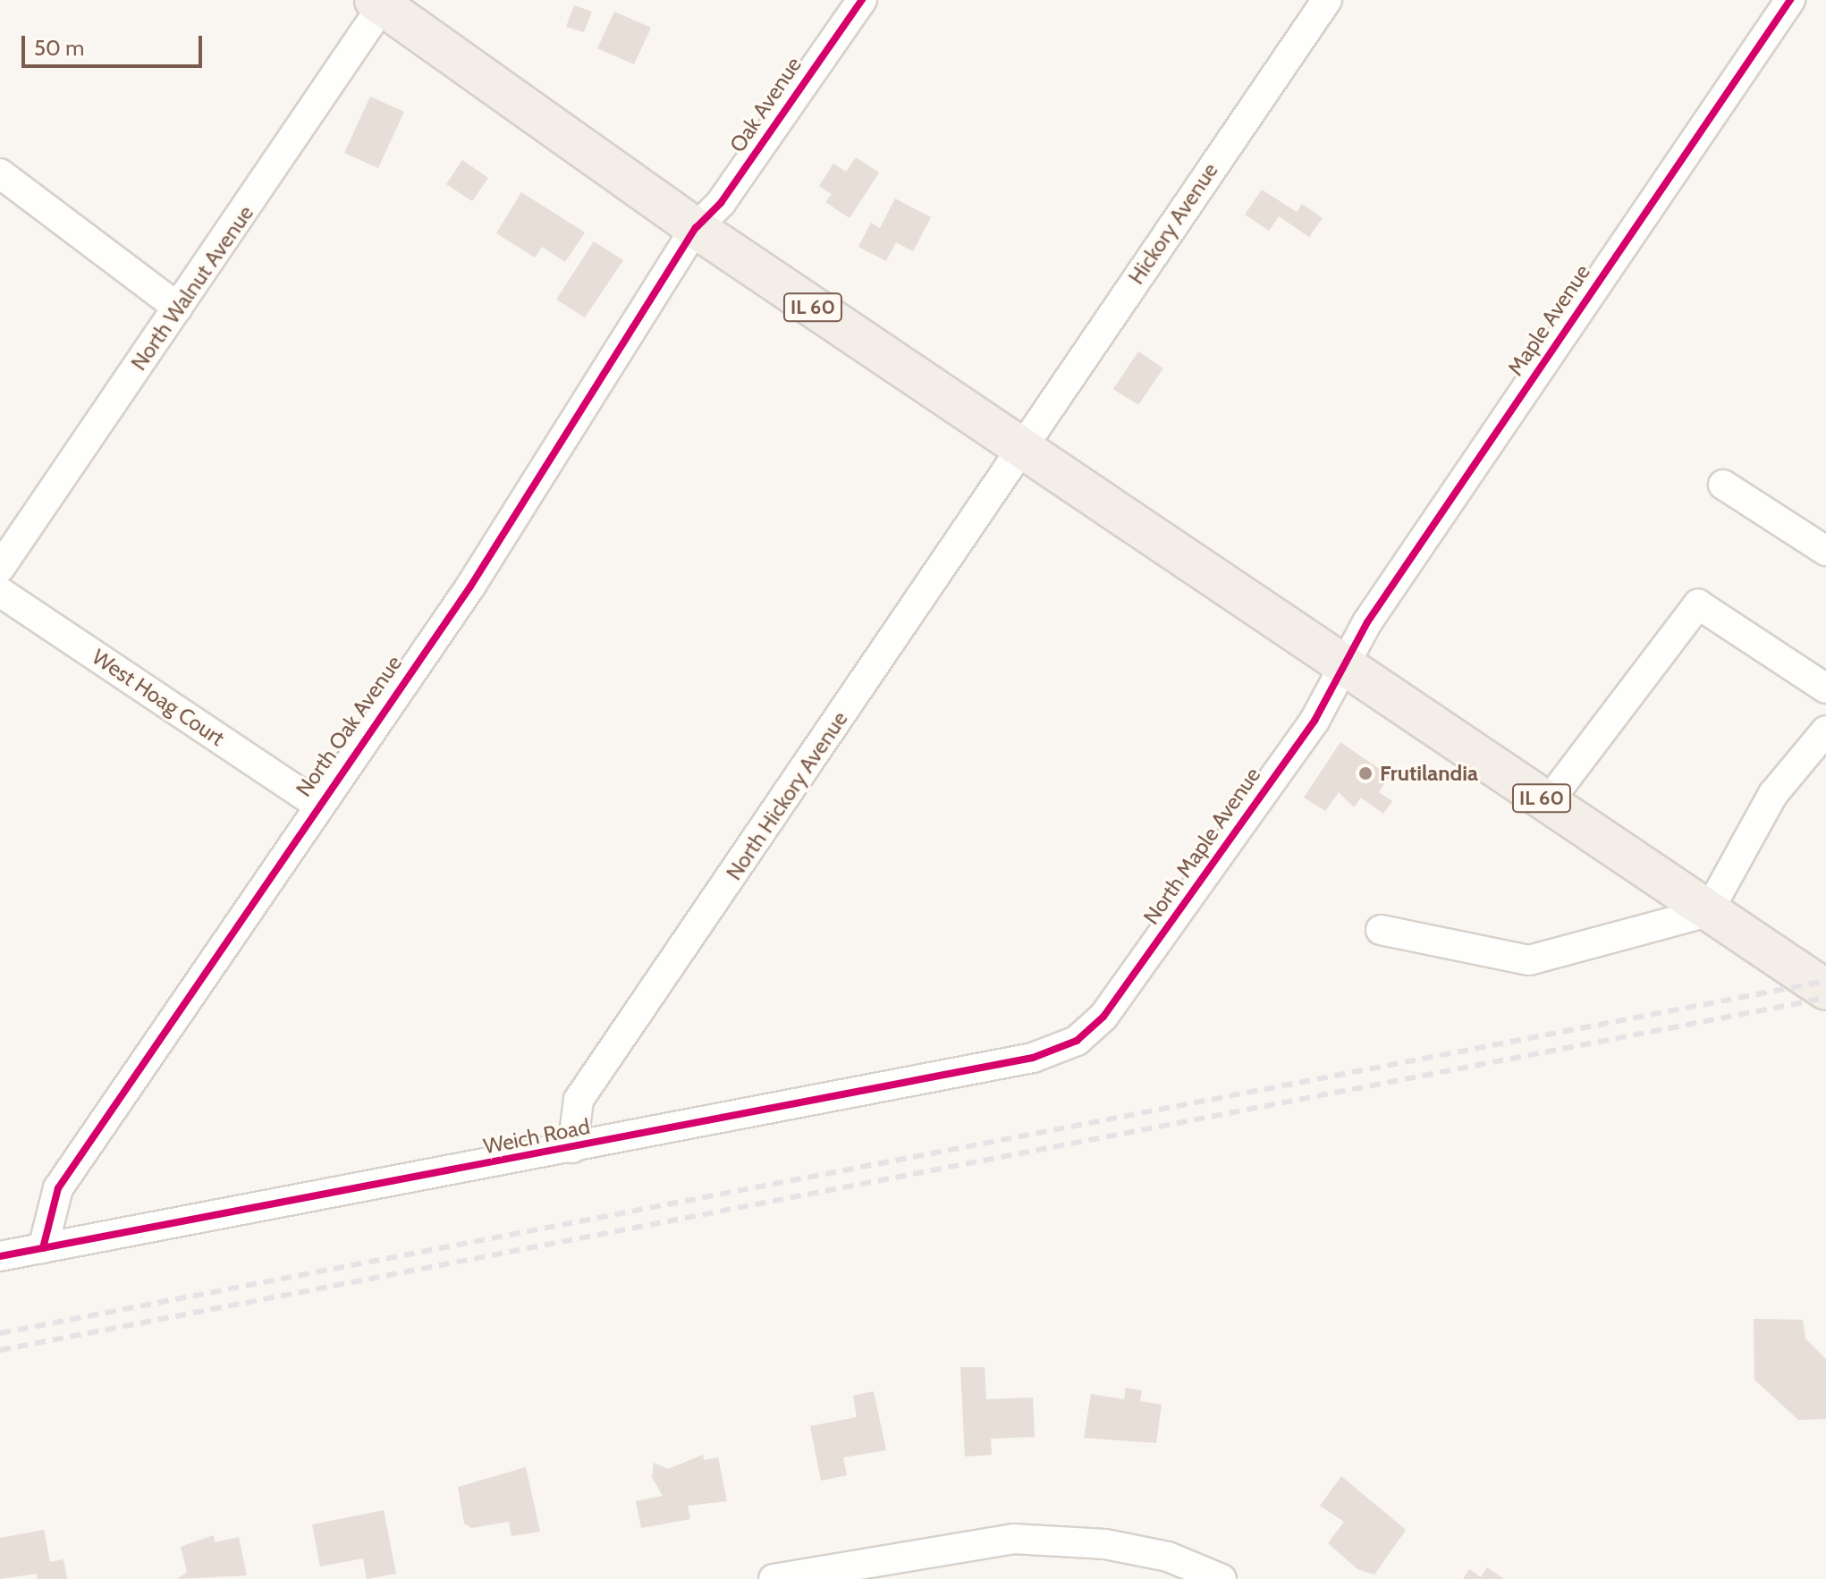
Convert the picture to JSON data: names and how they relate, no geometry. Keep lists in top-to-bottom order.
{
  "streets": {
    "main road": ["IL 60"],
    "street": [
      "Oak Avenue",
      "Hickory Avenue",
      "North Walnut Avenue",
      "Maple Avenue",
      "West Hoag Court",
      "North Oak Avenue",
      "North Hickory Avenue",
      "North Maple Avenue",
      "Weich Road"
    ]
  },
  "crossings": [
    ["Oak Avenue", "IL 60"],
    ["Oak Avenue", "North Oak Avenue"],
    ["Hickory Avenue", "IL 60"],
    ["Hickory Avenue", "North Hickory Avenue"],
    ["North Walnut Avenue", "IL 60"],
    ["IL 60", "Maple Avenue"],
    ["IL 60", "North Oak Avenue"],
    ["IL 60", "North Hickory Avenue"],
    ["IL 60", "North Maple Avenue"],
    ["Maple Avenue", "North Maple Avenue"],
    ["West Hoag Court", "North Oak Avenue"],
    ["North Oak Avenue", "Weich Road"],
    ["North Hickory Avenue", "Weich Road"],
    ["North Maple Avenue", "Weich Road"]
  ],
  "places": ["Frutilandia"],
  "scale_bar": "50 m"
}
